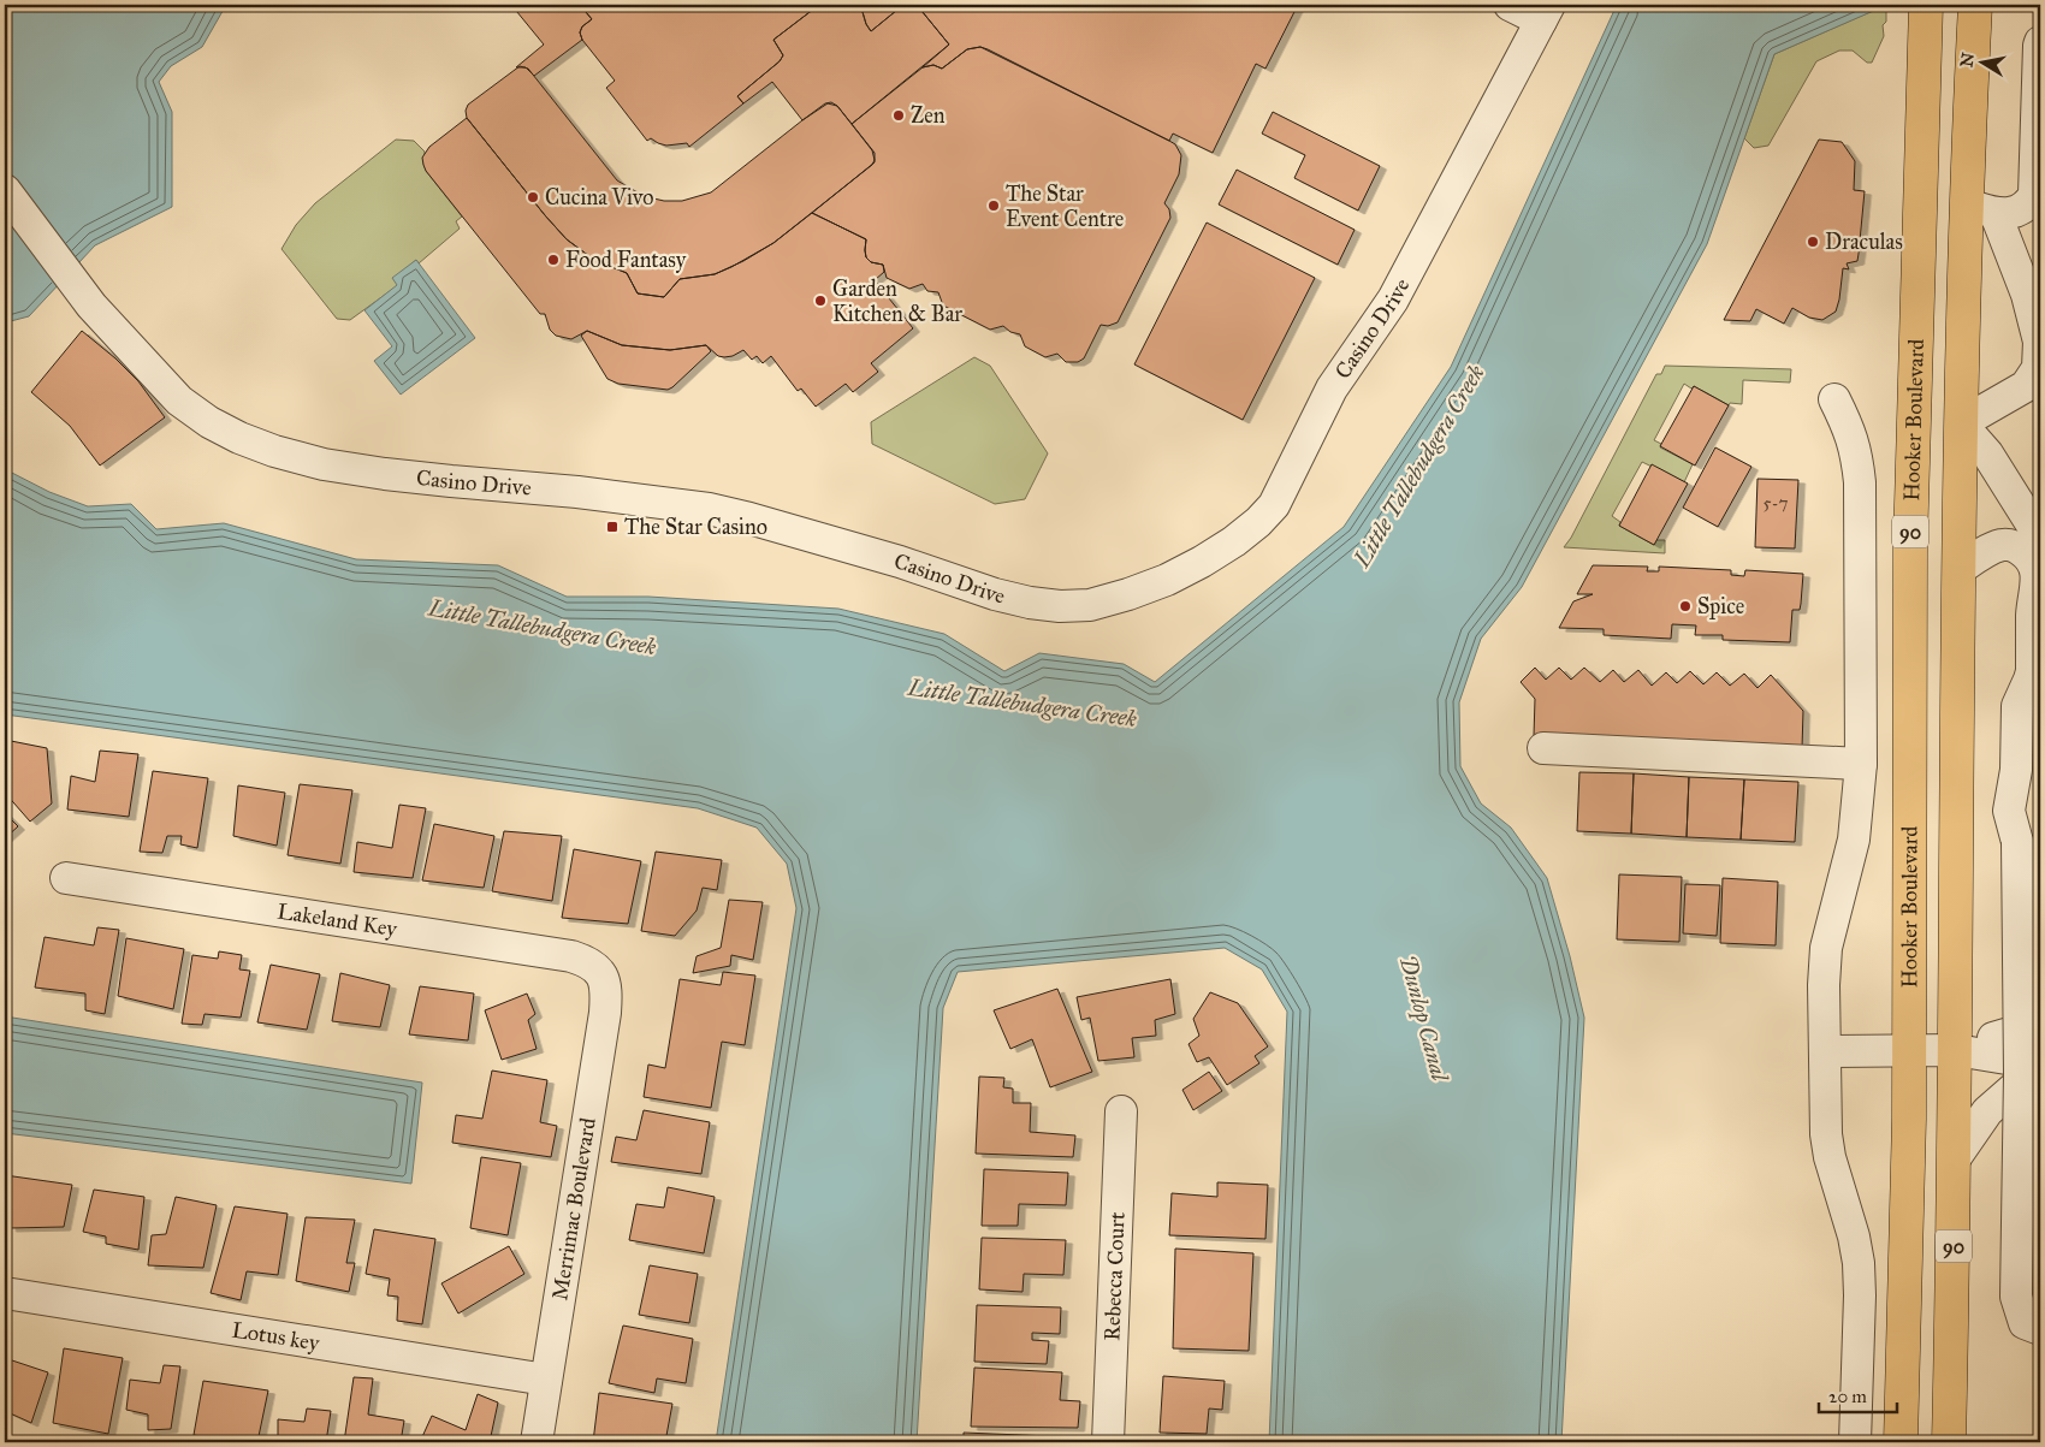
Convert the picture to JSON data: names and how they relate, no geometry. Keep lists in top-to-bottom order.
{
  "streets": {
    "main road": ["Hooker Boulevard", "90"],
    "street": [
      "Casino Drive",
      "Lakeland Key",
      "Merrimac Boulevard",
      "Rebecca Court",
      "Lotus key"
    ]
  },
  "crossings": [
    ["Lakeland Key", "Merrimac Boulevard"],
    ["Merrimac Boulevard", "Lotus key"]
  ],
  "water": ["Little Tallebudgera Creek", "Dunlop Canal"],
  "places": {
    "other": [
      "Zen",
      "Cucina Vivo",
      "The Star Event Centre",
      "Draculas",
      "Food Fantasy",
      "Garden Kitchen & Bar",
      "Spice"
    ],
    "transit": ["The Star Casino"]
  },
  "house_numbers": ["5-7"],
  "scale_bar": "20 m",
  "north": "left"
}
